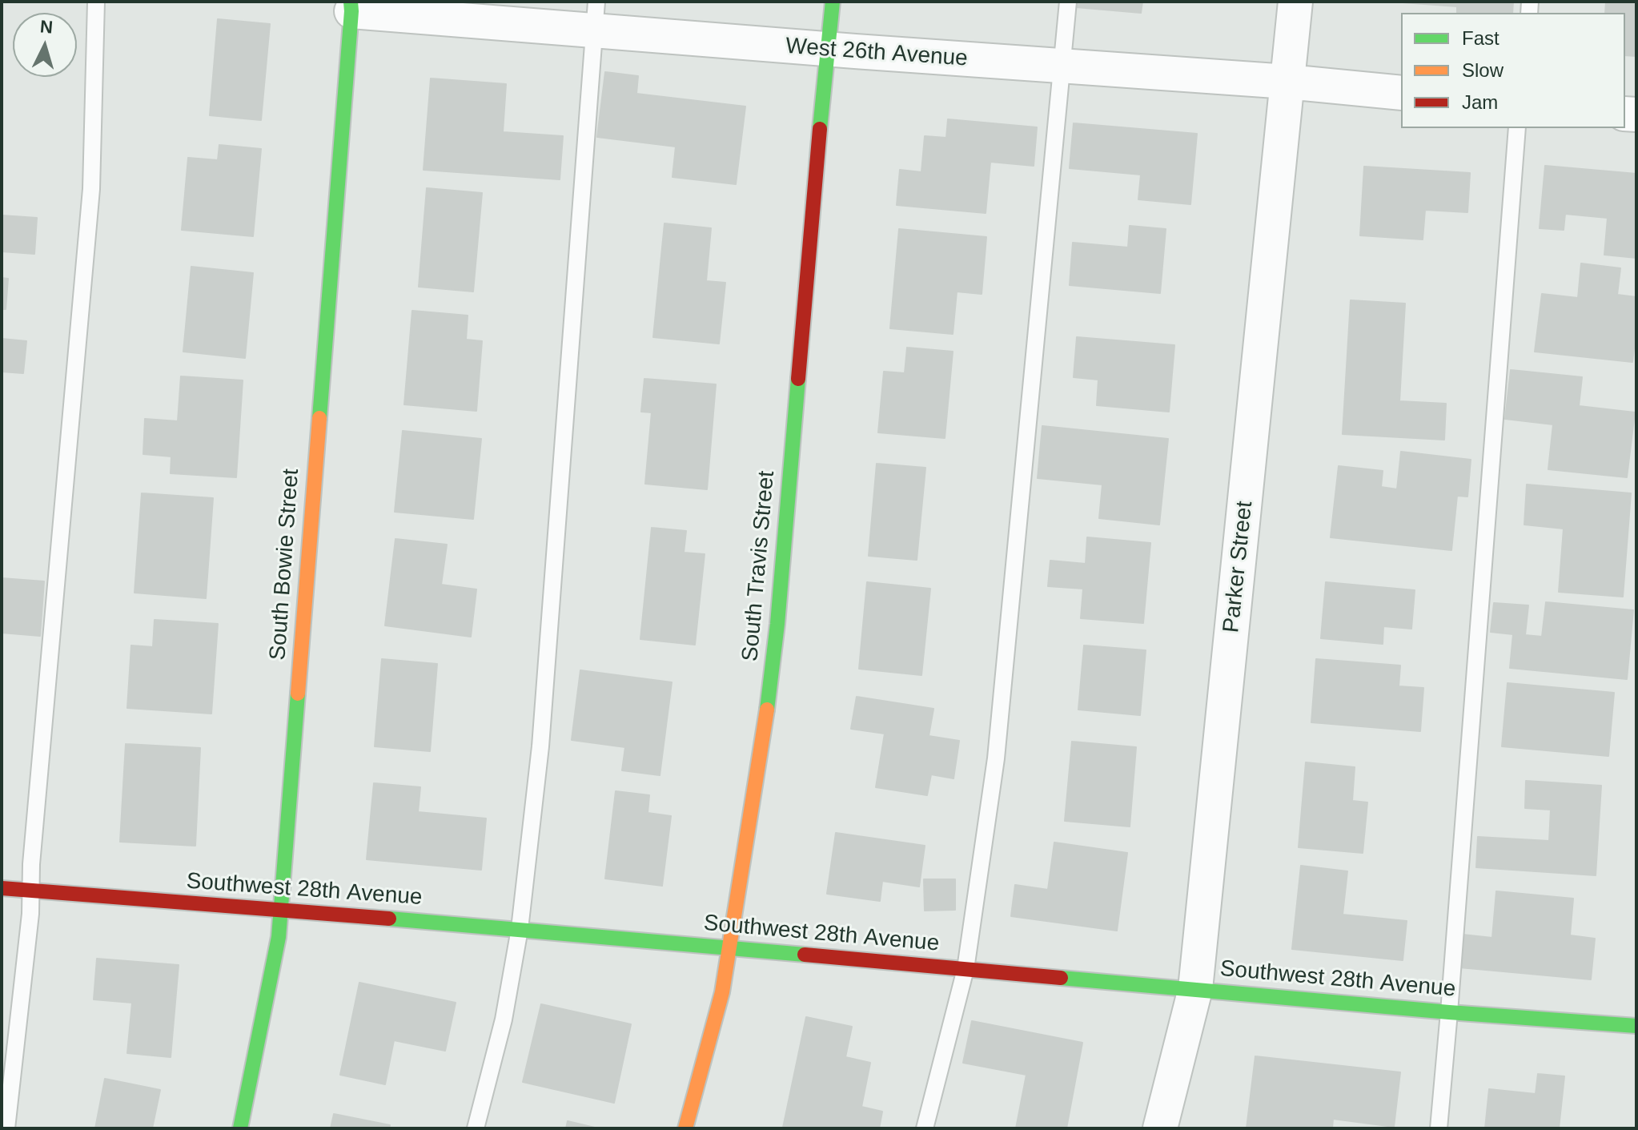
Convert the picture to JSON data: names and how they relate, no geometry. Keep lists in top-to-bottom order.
{
  "streets": {
    "main road": ["South Bowie Street", "South Travis Street", "Southwest 28th Avenue"],
    "street": ["West 26th Avenue", "Parker Street"]
  },
  "crossings": [
    ["West 26th Avenue", "South Bowie Street"],
    ["West 26th Avenue", "South Travis Street"],
    ["West 26th Avenue", "Parker Street"],
    ["South Bowie Street", "Southwest 28th Avenue"],
    ["South Travis Street", "Southwest 28th Avenue"],
    ["Parker Street", "Southwest 28th Avenue"]
  ],
  "legend": ["Fast", "Slow", "Jam"],
  "north": "top"
}
